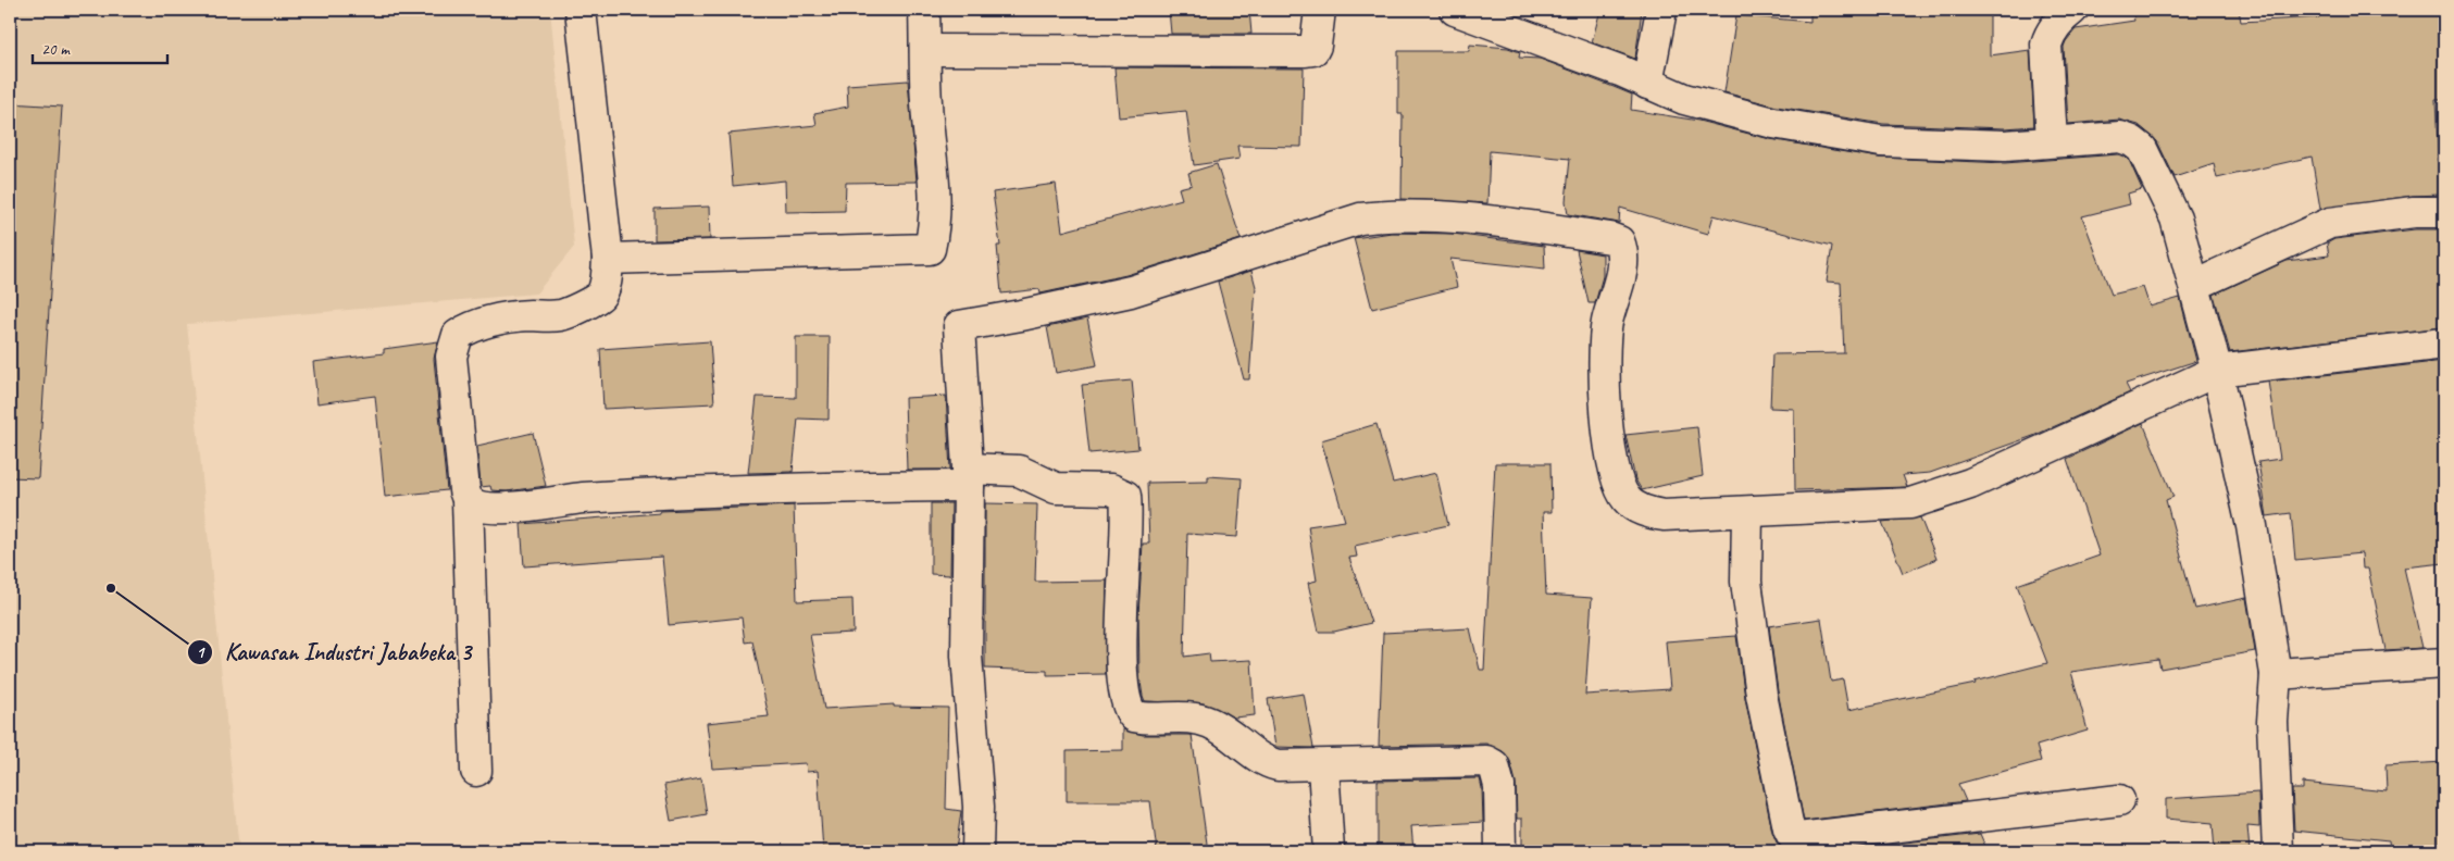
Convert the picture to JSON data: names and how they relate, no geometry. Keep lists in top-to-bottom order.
{
  "places": ["Kawasan Industri Jababeka 3"],
  "scale_bar": "20 m"
}
